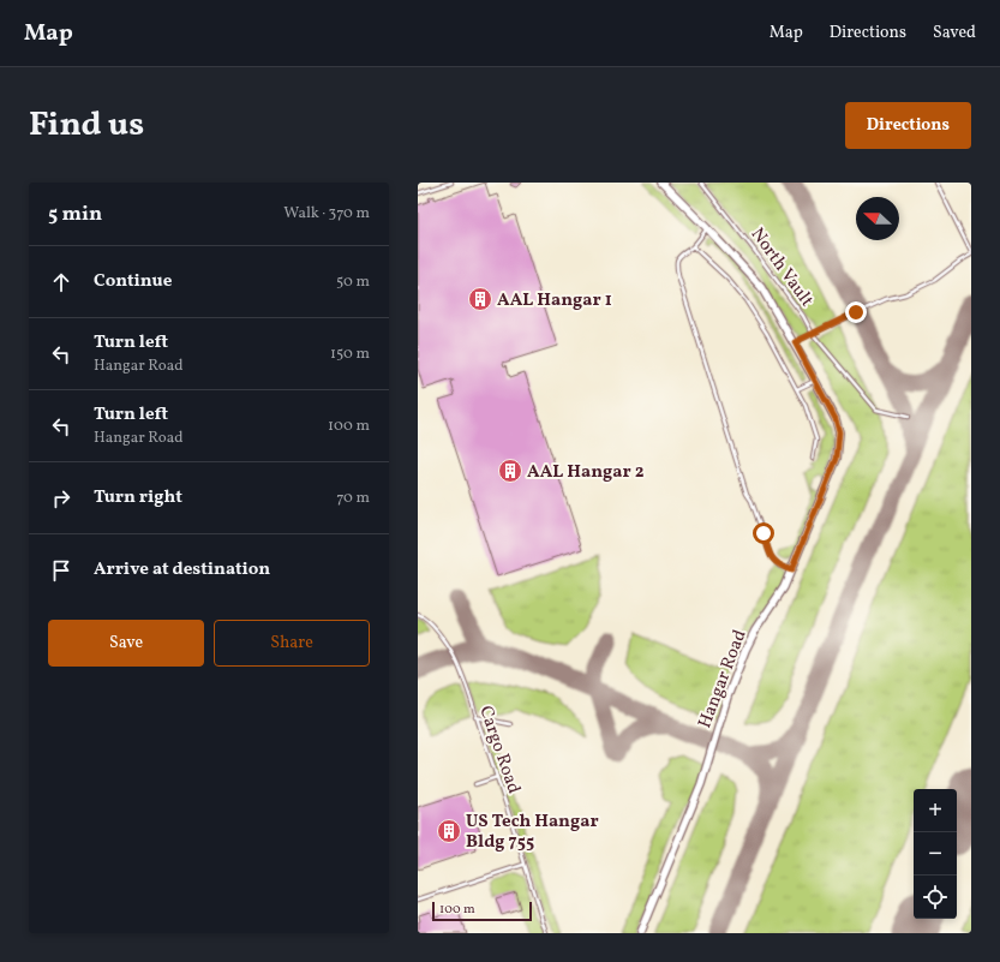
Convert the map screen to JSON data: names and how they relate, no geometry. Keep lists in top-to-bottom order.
{
  "streets": {
    "street": ["Hangar Road"],
    "lane": ["North Vault", "Cargo Road"]
  },
  "places": {
    "building": ["AAL Hangar 1", "AAL Hangar 2", "US Tech Hangar Bldg 755"]
  },
  "scale_bar": "100 m",
  "north": "left",
  "page": {
    "header": "Map",
    "nav": ["Map", "Directions", "Saved"],
    "title": "Find us",
    "buttons": [
      "Directions",
      ["Save", "Share"]
    ],
    "heading": ["5 min", "Walk · 370 m"],
    "list": [
      ["Continue", "50 m"],
      ["Turn left", "Hangar Road", "150 m"],
      ["Turn left", "Hangar Road", "100 m"],
      ["Turn right", "70 m"],
      "Arrive at destination"
    ],
    "map_buttons": ["+", "−"],
    "scale": "100 m"
  }
}
